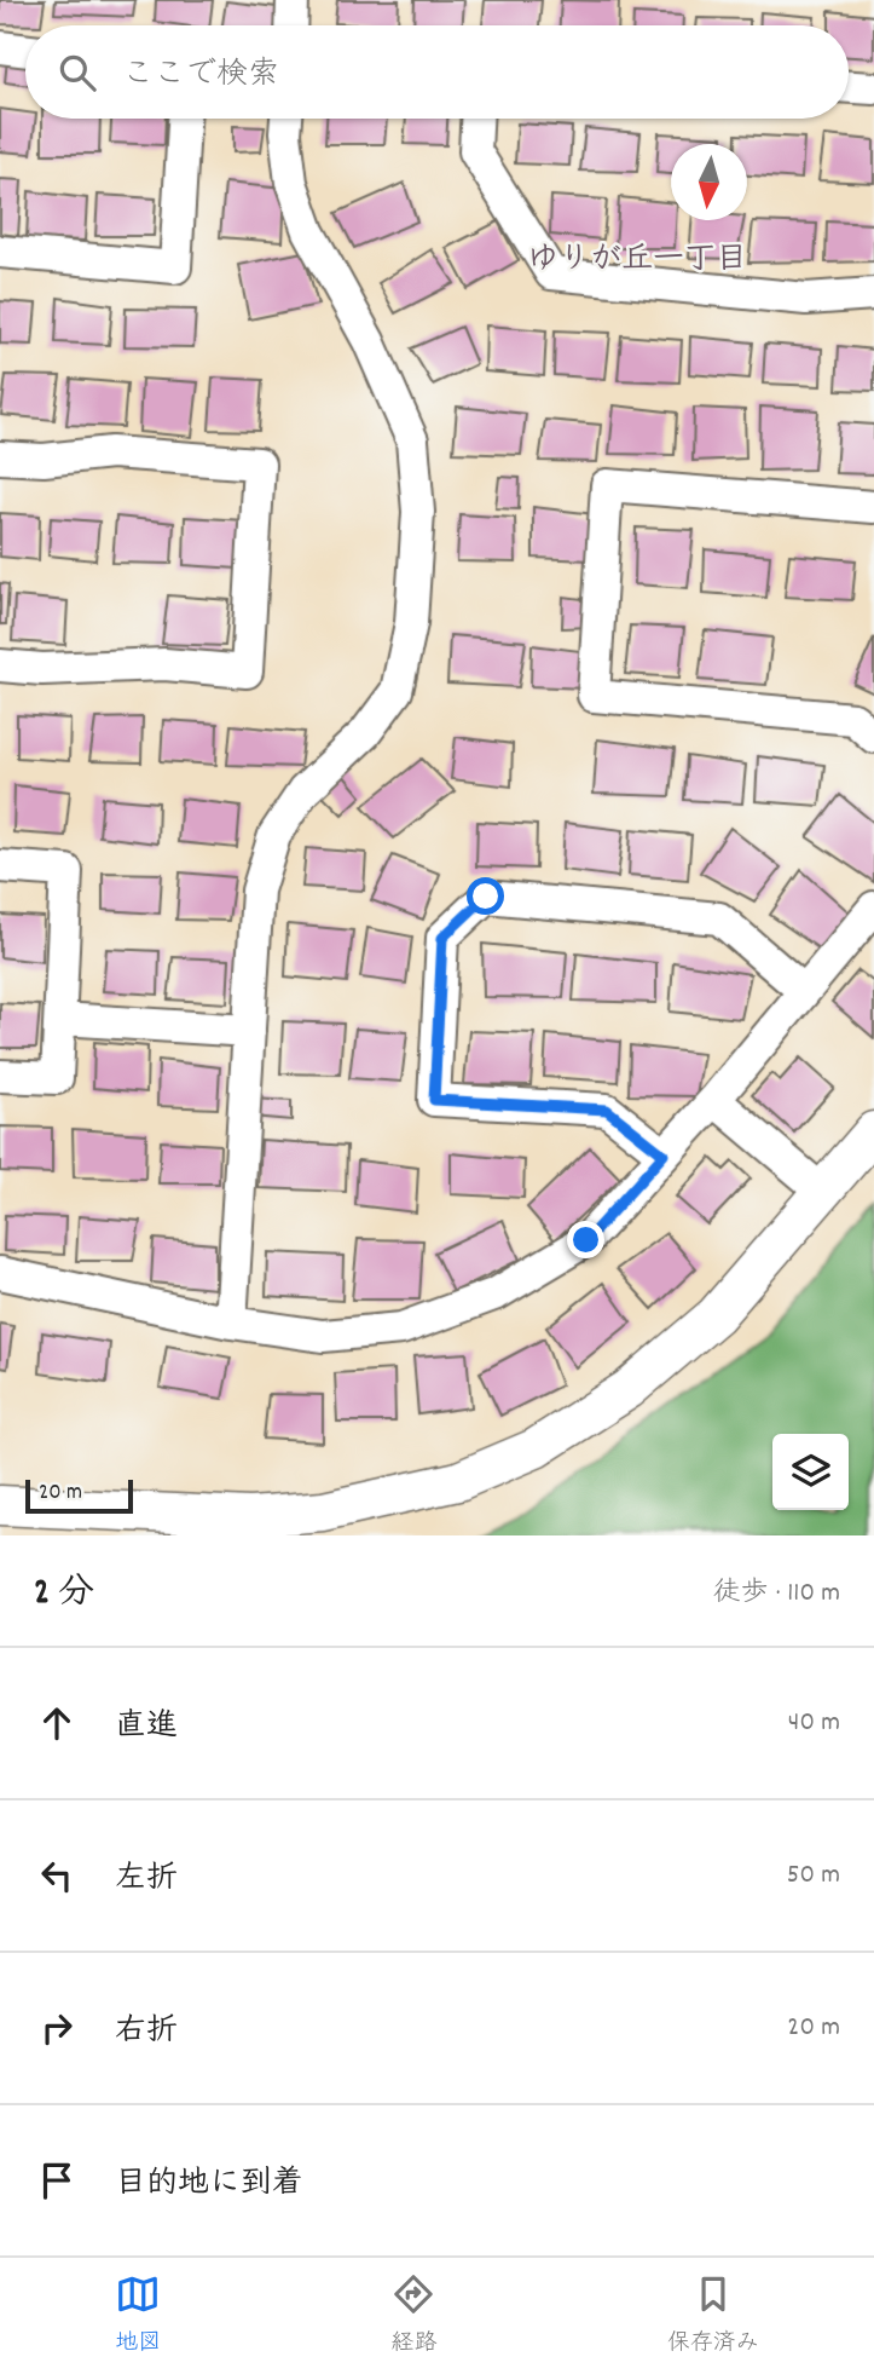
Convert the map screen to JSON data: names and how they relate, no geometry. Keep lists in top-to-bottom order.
{
  "districts": ["ゆりが丘一丁目"],
  "scale_bar": "20 m",
  "north": "bottom",
  "page": {
    "search": "ここで検索",
    "scale": "20 m",
    "heading": ["2 分", "徒歩 · 110 m"],
    "list": [
      ["直進", "40 m"],
      ["左折", "50 m"],
      ["右折", "20 m"],
      "目的地に到着"
    ],
    "nav": ["地図", "経路", "保存済み"]
  }
}
